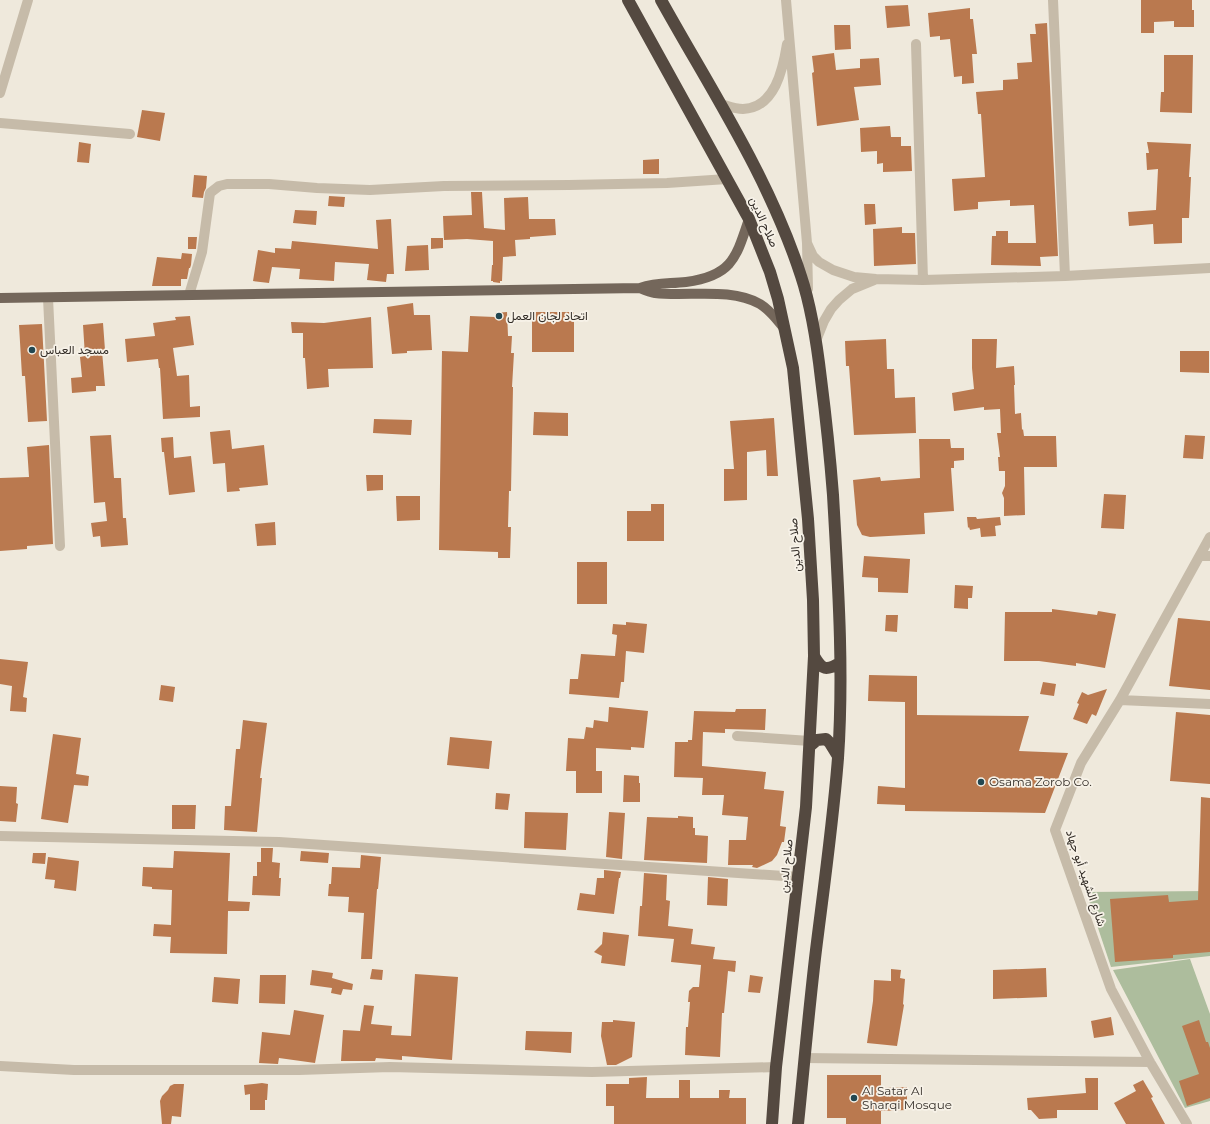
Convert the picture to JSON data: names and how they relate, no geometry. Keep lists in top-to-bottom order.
{
  "streets": {
    "highway": ["صلاح الدين"],
    "street": ["شارع الشهيد أبو جهاد"]
  },
  "places": [
    "اتحاد لجان العمل",
    "مسجد العباس",
    "Osama Zorob Co.",
    "Al Satar Al Sharqi Mosque"
  ]
}
